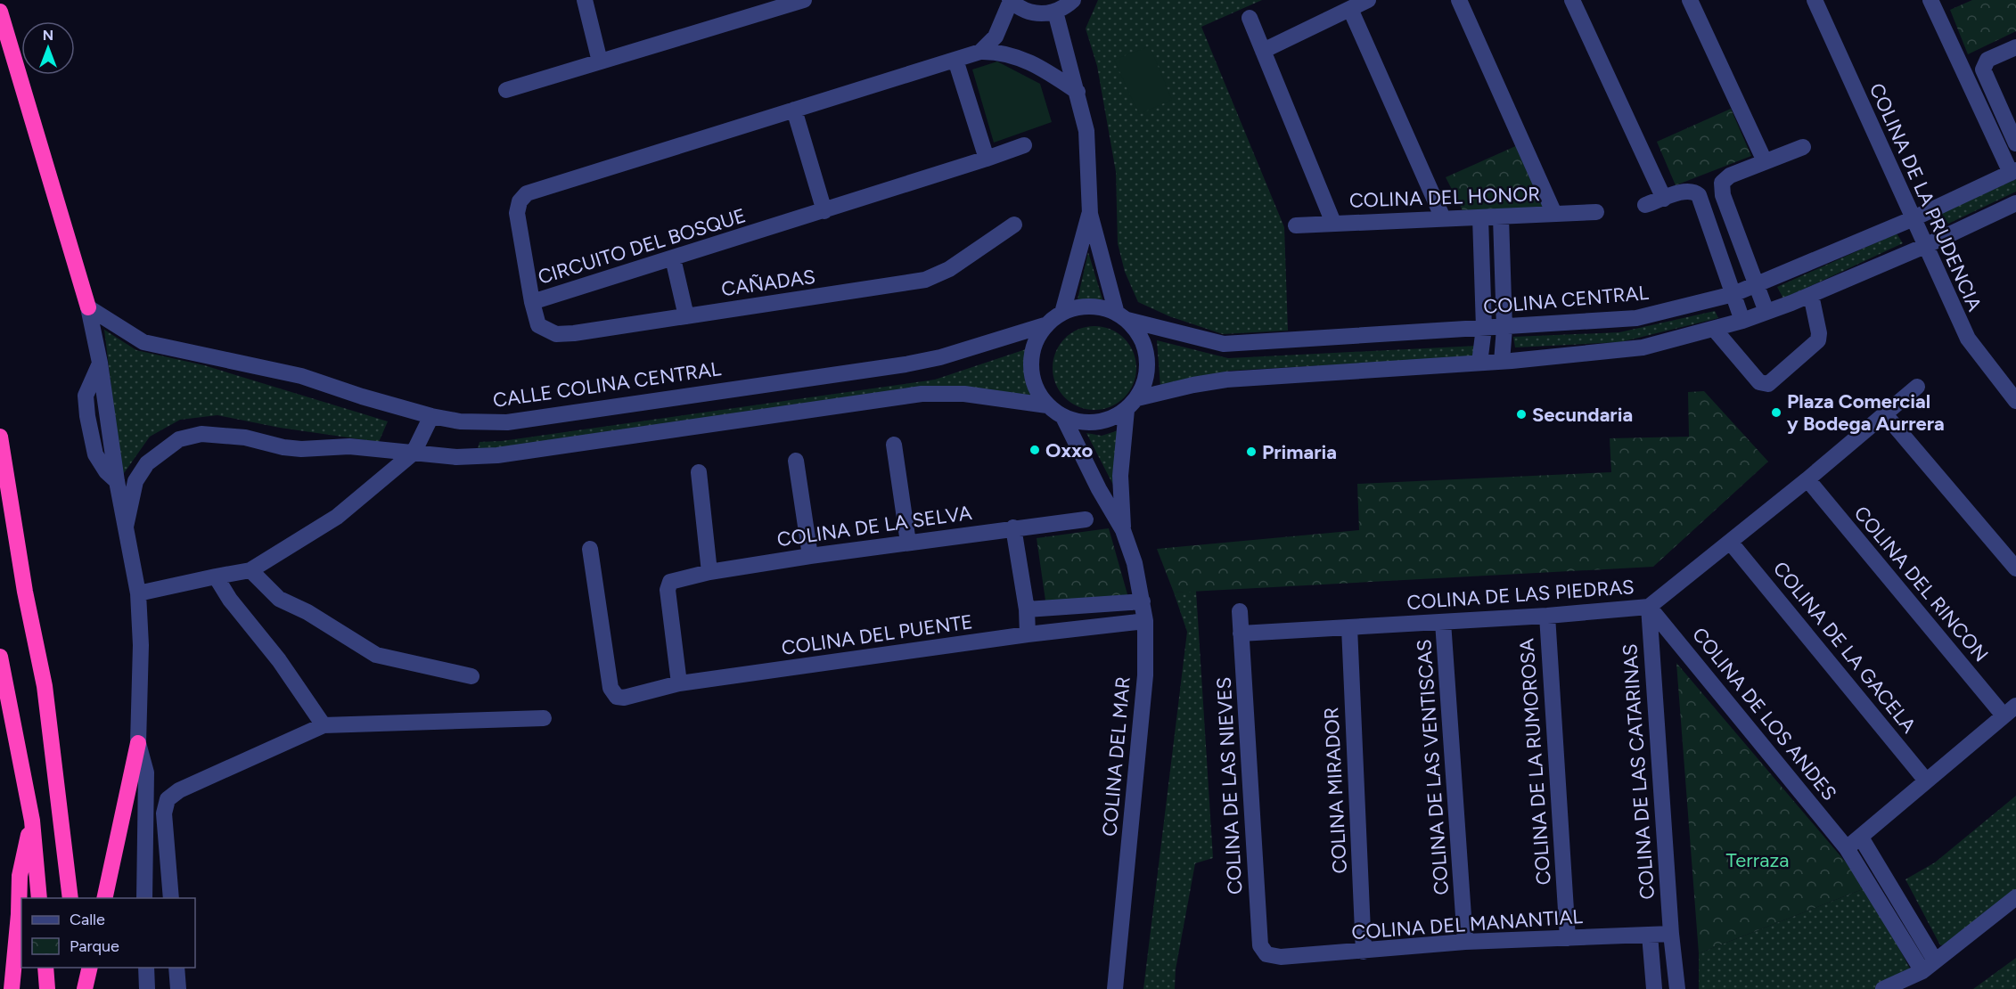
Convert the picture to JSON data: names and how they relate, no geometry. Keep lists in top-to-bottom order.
{
  "streets": {
    "street": [
      "COLINA DEL HONOR",
      "COLINA DE LA PRUDENCIA",
      "CIRCUITO DEL BOSQUE",
      "CAÑADAS",
      "COLINA CENTRAL",
      "CALLE COLINA CENTRAL",
      "COLINA DE LA SELVA",
      "COLINA DEL RINCON",
      "COLINA DE LAS PIEDRAS",
      "COLINA DEL PUENTE",
      "COLINA DE LA GACELA",
      "COLINA DE LOS ANDES",
      "COLINA DEL MAR",
      "COLINA DE LA RUMOROSA",
      "COLINA DE LAS VENTISCAS",
      "COLINA DE LAS CATARINAS",
      "COLINA DE LAS NIEVES",
      "COLINA MIRADOR",
      "COLINA DEL MANANTIAL"
    ]
  },
  "crossings": [
    ["COLINA DE LA PRUDENCIA", "COLINA CENTRAL"],
    ["CIRCUITO DEL BOSQUE", "CAÑADAS"],
    ["COLINA CENTRAL", "CALLE COLINA CENTRAL"],
    ["COLINA CENTRAL", "COLINA DEL MAR"],
    ["CALLE COLINA CENTRAL", "COLINA DEL MAR"],
    ["COLINA DE LA SELVA", "COLINA DEL PUENTE"],
    ["COLINA DEL RINCON", "COLINA DE LAS PIEDRAS"],
    ["COLINA DE LAS PIEDRAS", "COLINA DE LA GACELA"],
    ["COLINA DE LAS PIEDRAS", "COLINA DE LOS ANDES"],
    ["COLINA DE LAS PIEDRAS", "COLINA DE LA RUMOROSA"],
    ["COLINA DE LAS PIEDRAS", "COLINA DE LAS VENTISCAS"],
    ["COLINA DE LAS PIEDRAS", "COLINA DE LAS CATARINAS"],
    ["COLINA DE LAS PIEDRAS", "COLINA DE LAS NIEVES"],
    ["COLINA DE LAS PIEDRAS", "COLINA MIRADOR"],
    ["COLINA DEL PUENTE", "COLINA DEL MAR"],
    ["COLINA DE LOS ANDES", "COLINA DE LAS CATARINAS"],
    ["COLINA DE LA RUMOROSA", "COLINA DEL MANANTIAL"],
    ["COLINA DE LAS VENTISCAS", "COLINA DEL MANANTIAL"],
    ["COLINA DE LAS CATARINAS", "COLINA DEL MANANTIAL"],
    ["COLINA DE LAS NIEVES", "COLINA DEL MANANTIAL"],
    ["COLINA MIRADOR", "COLINA DEL MANANTIAL"]
  ],
  "parks": ["Terraza"],
  "places": [
    "Plaza Comercial y Bodega Aurrera",
    "Secundaria",
    "Oxxo",
    "Primaria"
  ],
  "legend": ["Calle", "Parque"],
  "north": "top"
}
